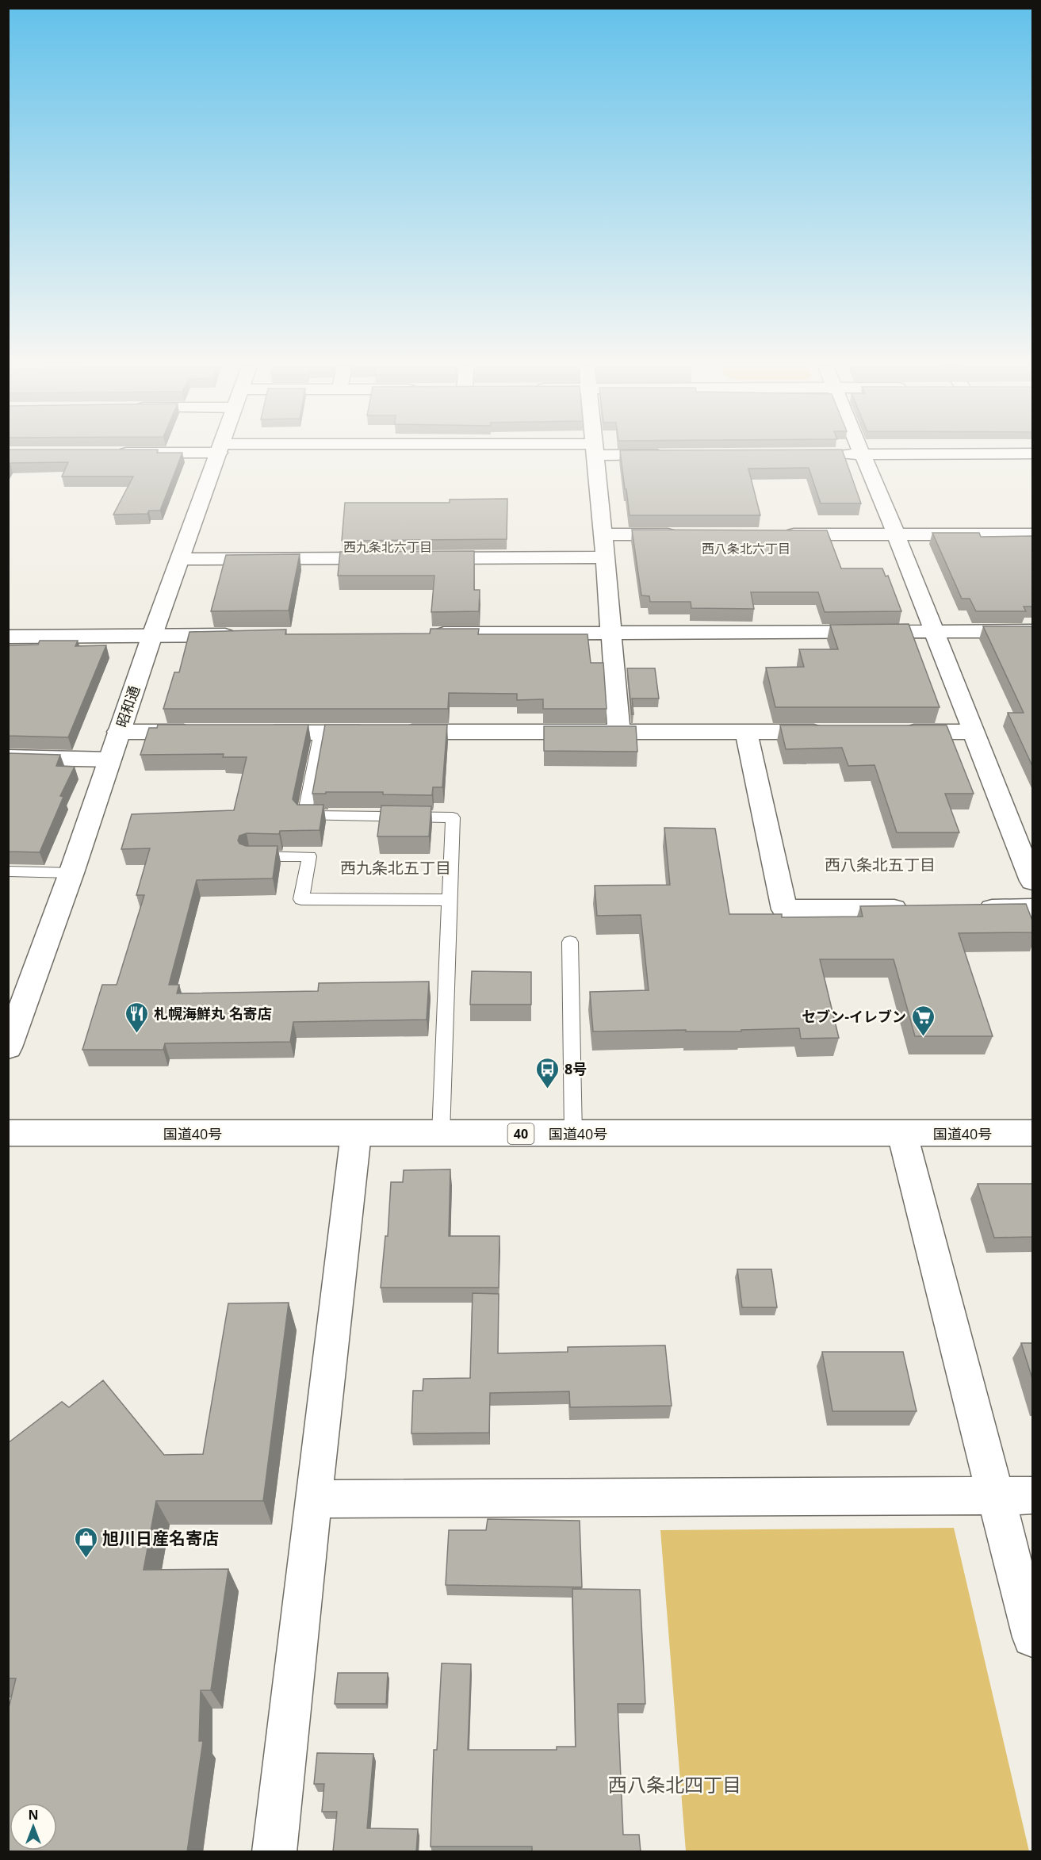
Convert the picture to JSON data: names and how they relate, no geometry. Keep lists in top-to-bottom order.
{
  "streets": {
    "main road": ["昭和通", "国道40号", "40"]
  },
  "districts": [
    "西九条北六丁目",
    "西八条北六丁目",
    "西八条北五丁目",
    "西九条北五丁目",
    "西八条北四丁目"
  ],
  "places": {
    "restaurant": ["札幌海鮮丸 名寄店"],
    "supermarket": ["セブン-イレブン"],
    "bus stop": ["8号"],
    "shop": ["旭川日産名寄店"]
  },
  "north": "top"
}
